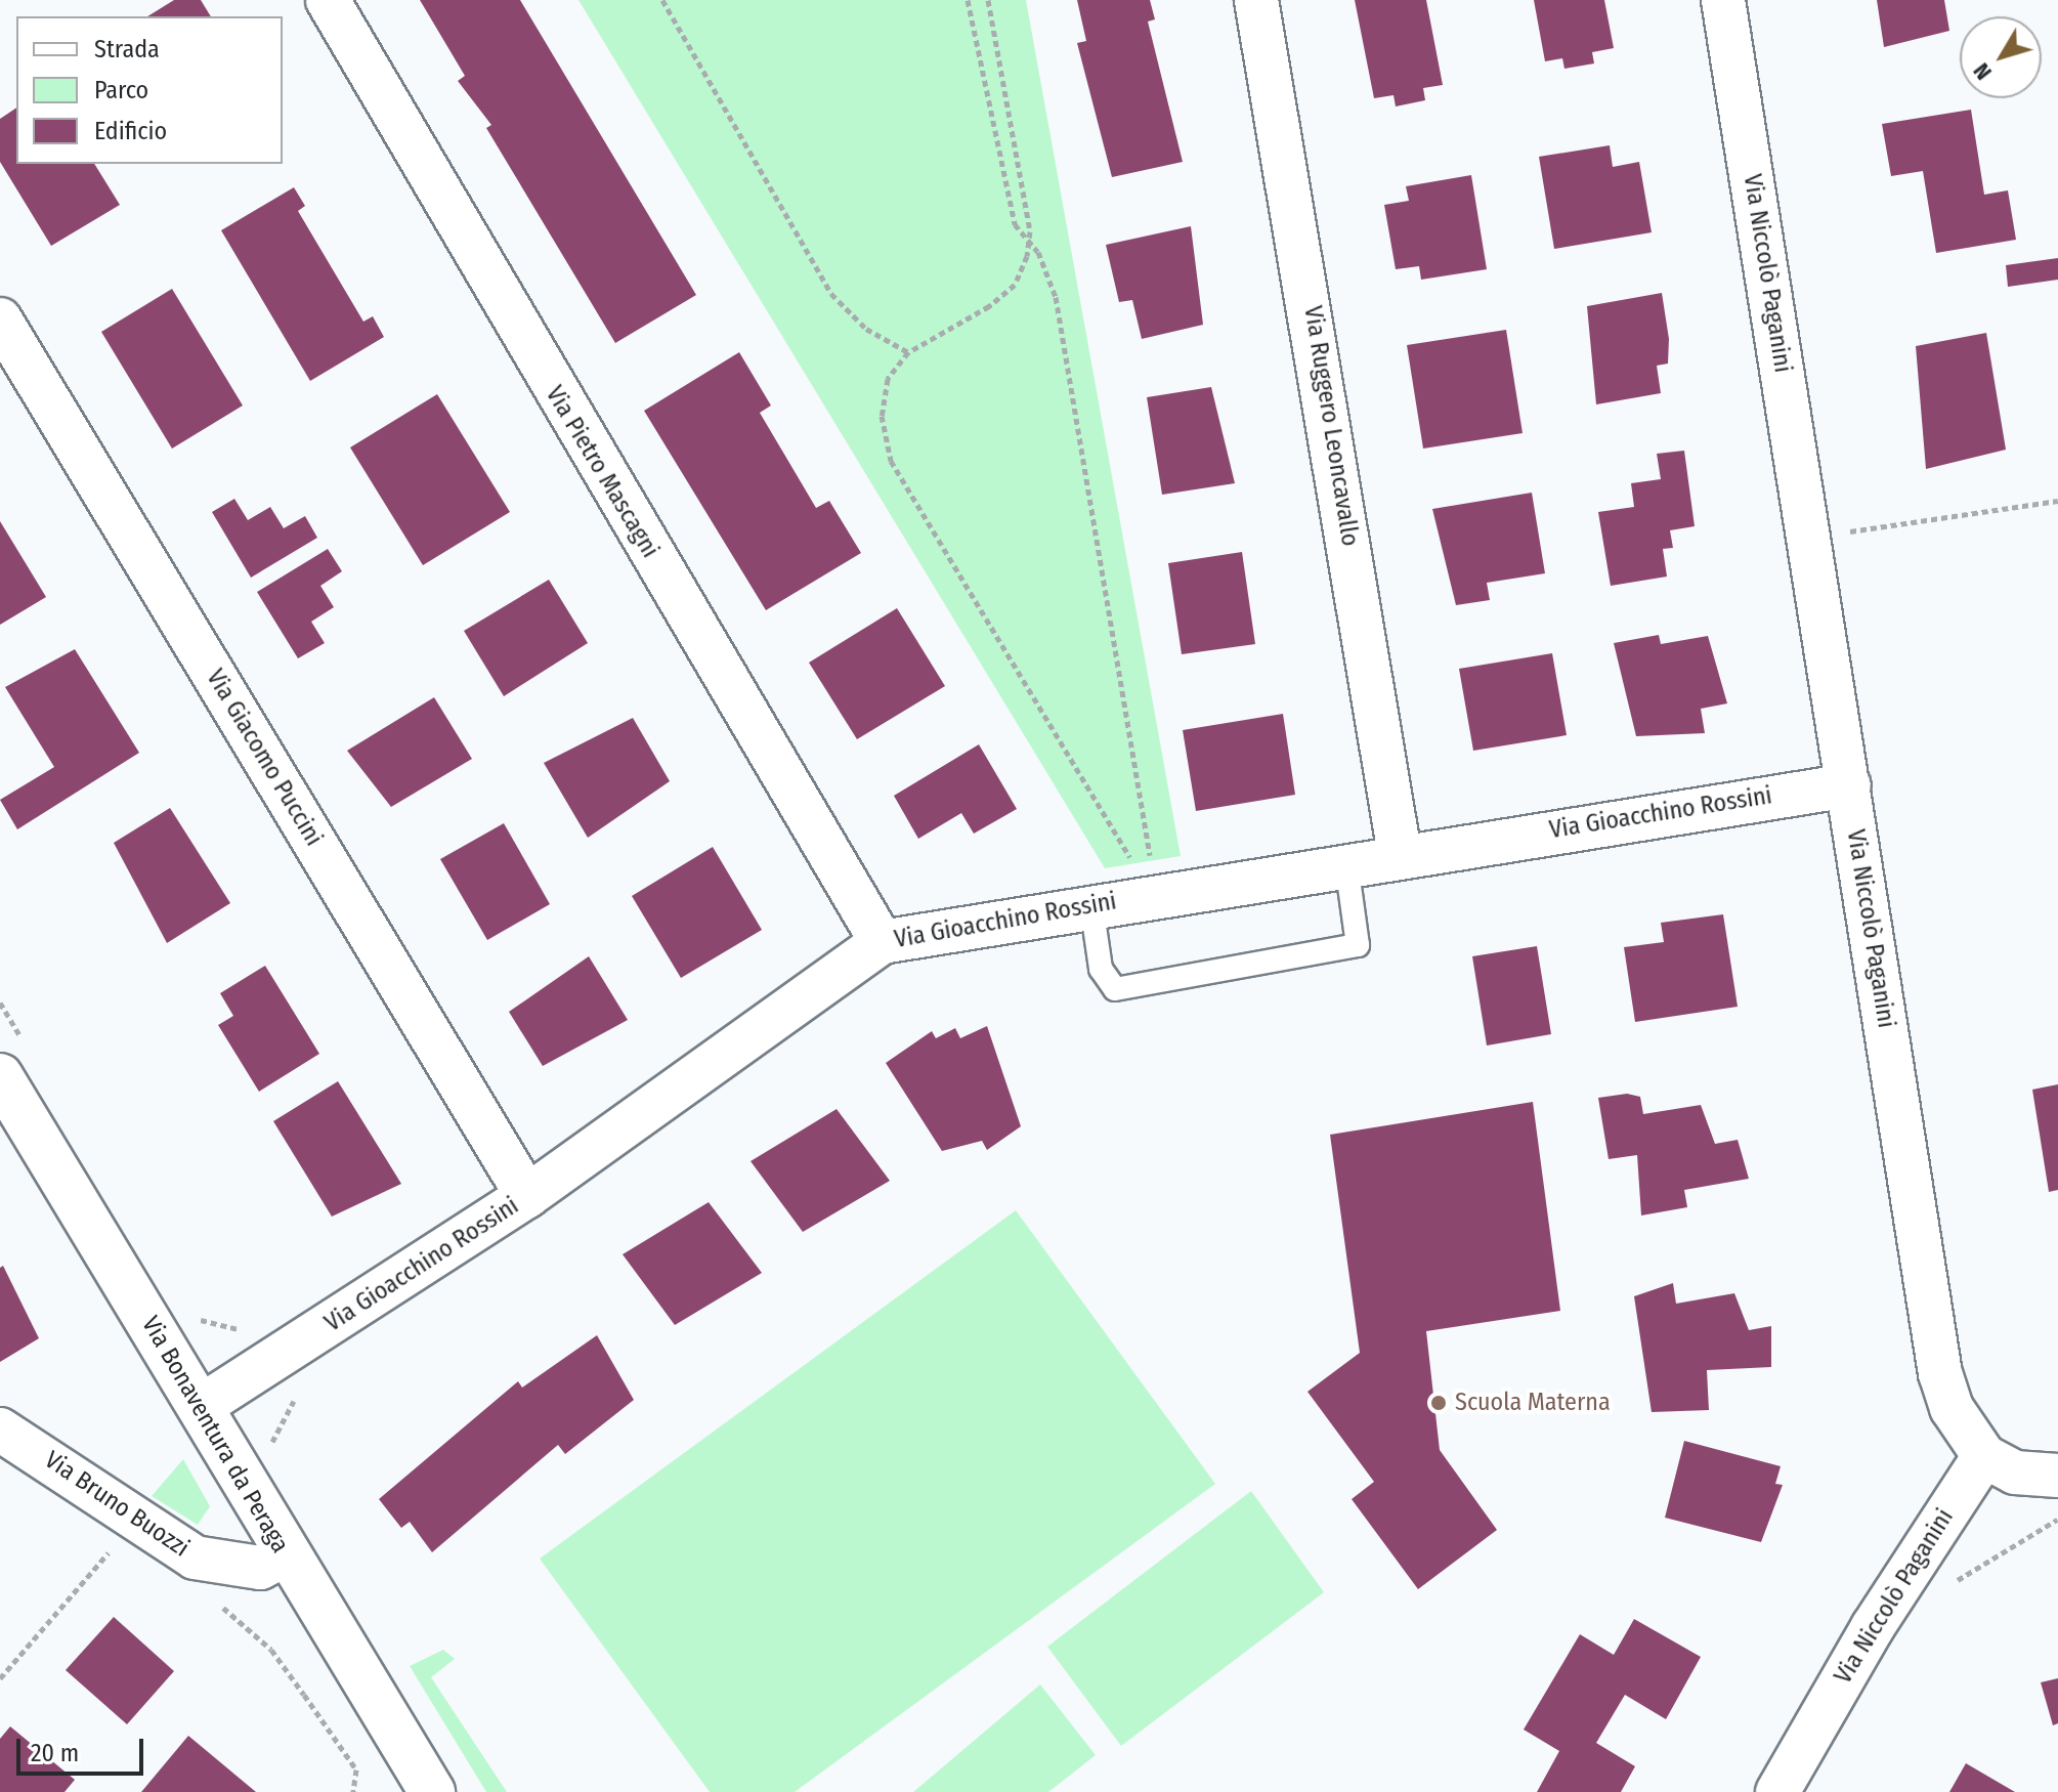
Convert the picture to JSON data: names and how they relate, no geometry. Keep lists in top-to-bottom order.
{
  "streets": {
    "main road": ["Via Bonaventura da Peraga"],
    "street": [
      "Via Niccolò Paganini",
      "Via Ruggero Leoncavallo",
      "Via Pietro Mascagni",
      "Via Giacomo Puccini",
      "Via Gioacchino Rossini",
      "Via Bruno Buozzi"
    ]
  },
  "crossings": [
    ["Via Niccolò Paganini", "Via Gioacchino Rossini"],
    ["Via Ruggero Leoncavallo", "Via Gioacchino Rossini"],
    ["Via Pietro Mascagni", "Via Gioacchino Rossini"],
    ["Via Giacomo Puccini", "Via Gioacchino Rossini"],
    ["Via Gioacchino Rossini", "Via Bonaventura da Peraga"],
    ["Via Bonaventura da Peraga", "Via Bruno Buozzi"]
  ],
  "places": ["Scuola Materna"],
  "legend": ["Strada", "Parco", "Edificio"],
  "scale_bar": "20 m",
  "north": "bottom left"
}
